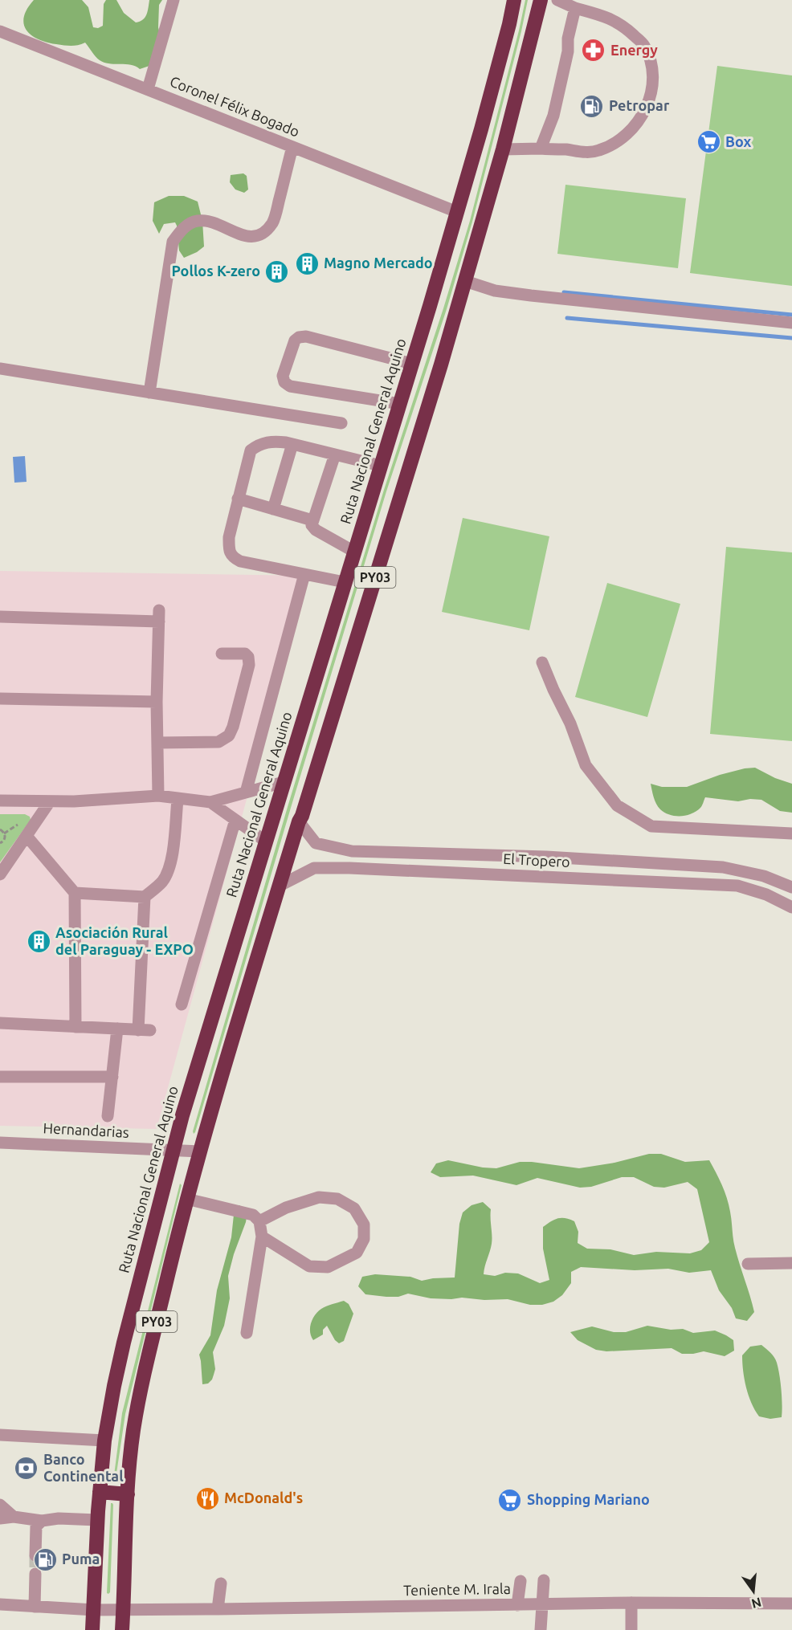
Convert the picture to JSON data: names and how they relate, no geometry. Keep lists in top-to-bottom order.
{
  "streets": {
    "highway": ["Ruta Nacional General Aquino", "PY03"],
    "street": [
      "Coronel Félix Bogado",
      "El Tropero",
      "Hernandarias",
      "Teniente M. Irala"
    ]
  },
  "crossings": [
    ["Coronel Félix Bogado", "Ruta Nacional General Aquino"],
    ["Ruta Nacional General Aquino", "Hernandarias"],
    ["Ruta Nacional General Aquino", "Teniente M. Irala"],
    ["PY03", "El Tropero"],
    ["PY03", "Hernandarias"],
    ["PY03", "Teniente M. Irala"]
  ],
  "places": {
    "pharmacy": ["Energy"],
    "fuel station": ["Petropar", "Puma"],
    "supermarket": ["Box", "Shopping Mariano"],
    "building": ["Magno Mercado", "Pollos K-zero", "Asociación Rural del Paraguay - EXPO"],
    "bank": ["Banco Continental"],
    "restaurant": ["McDonald's"]
  },
  "north": "bottom"
}
